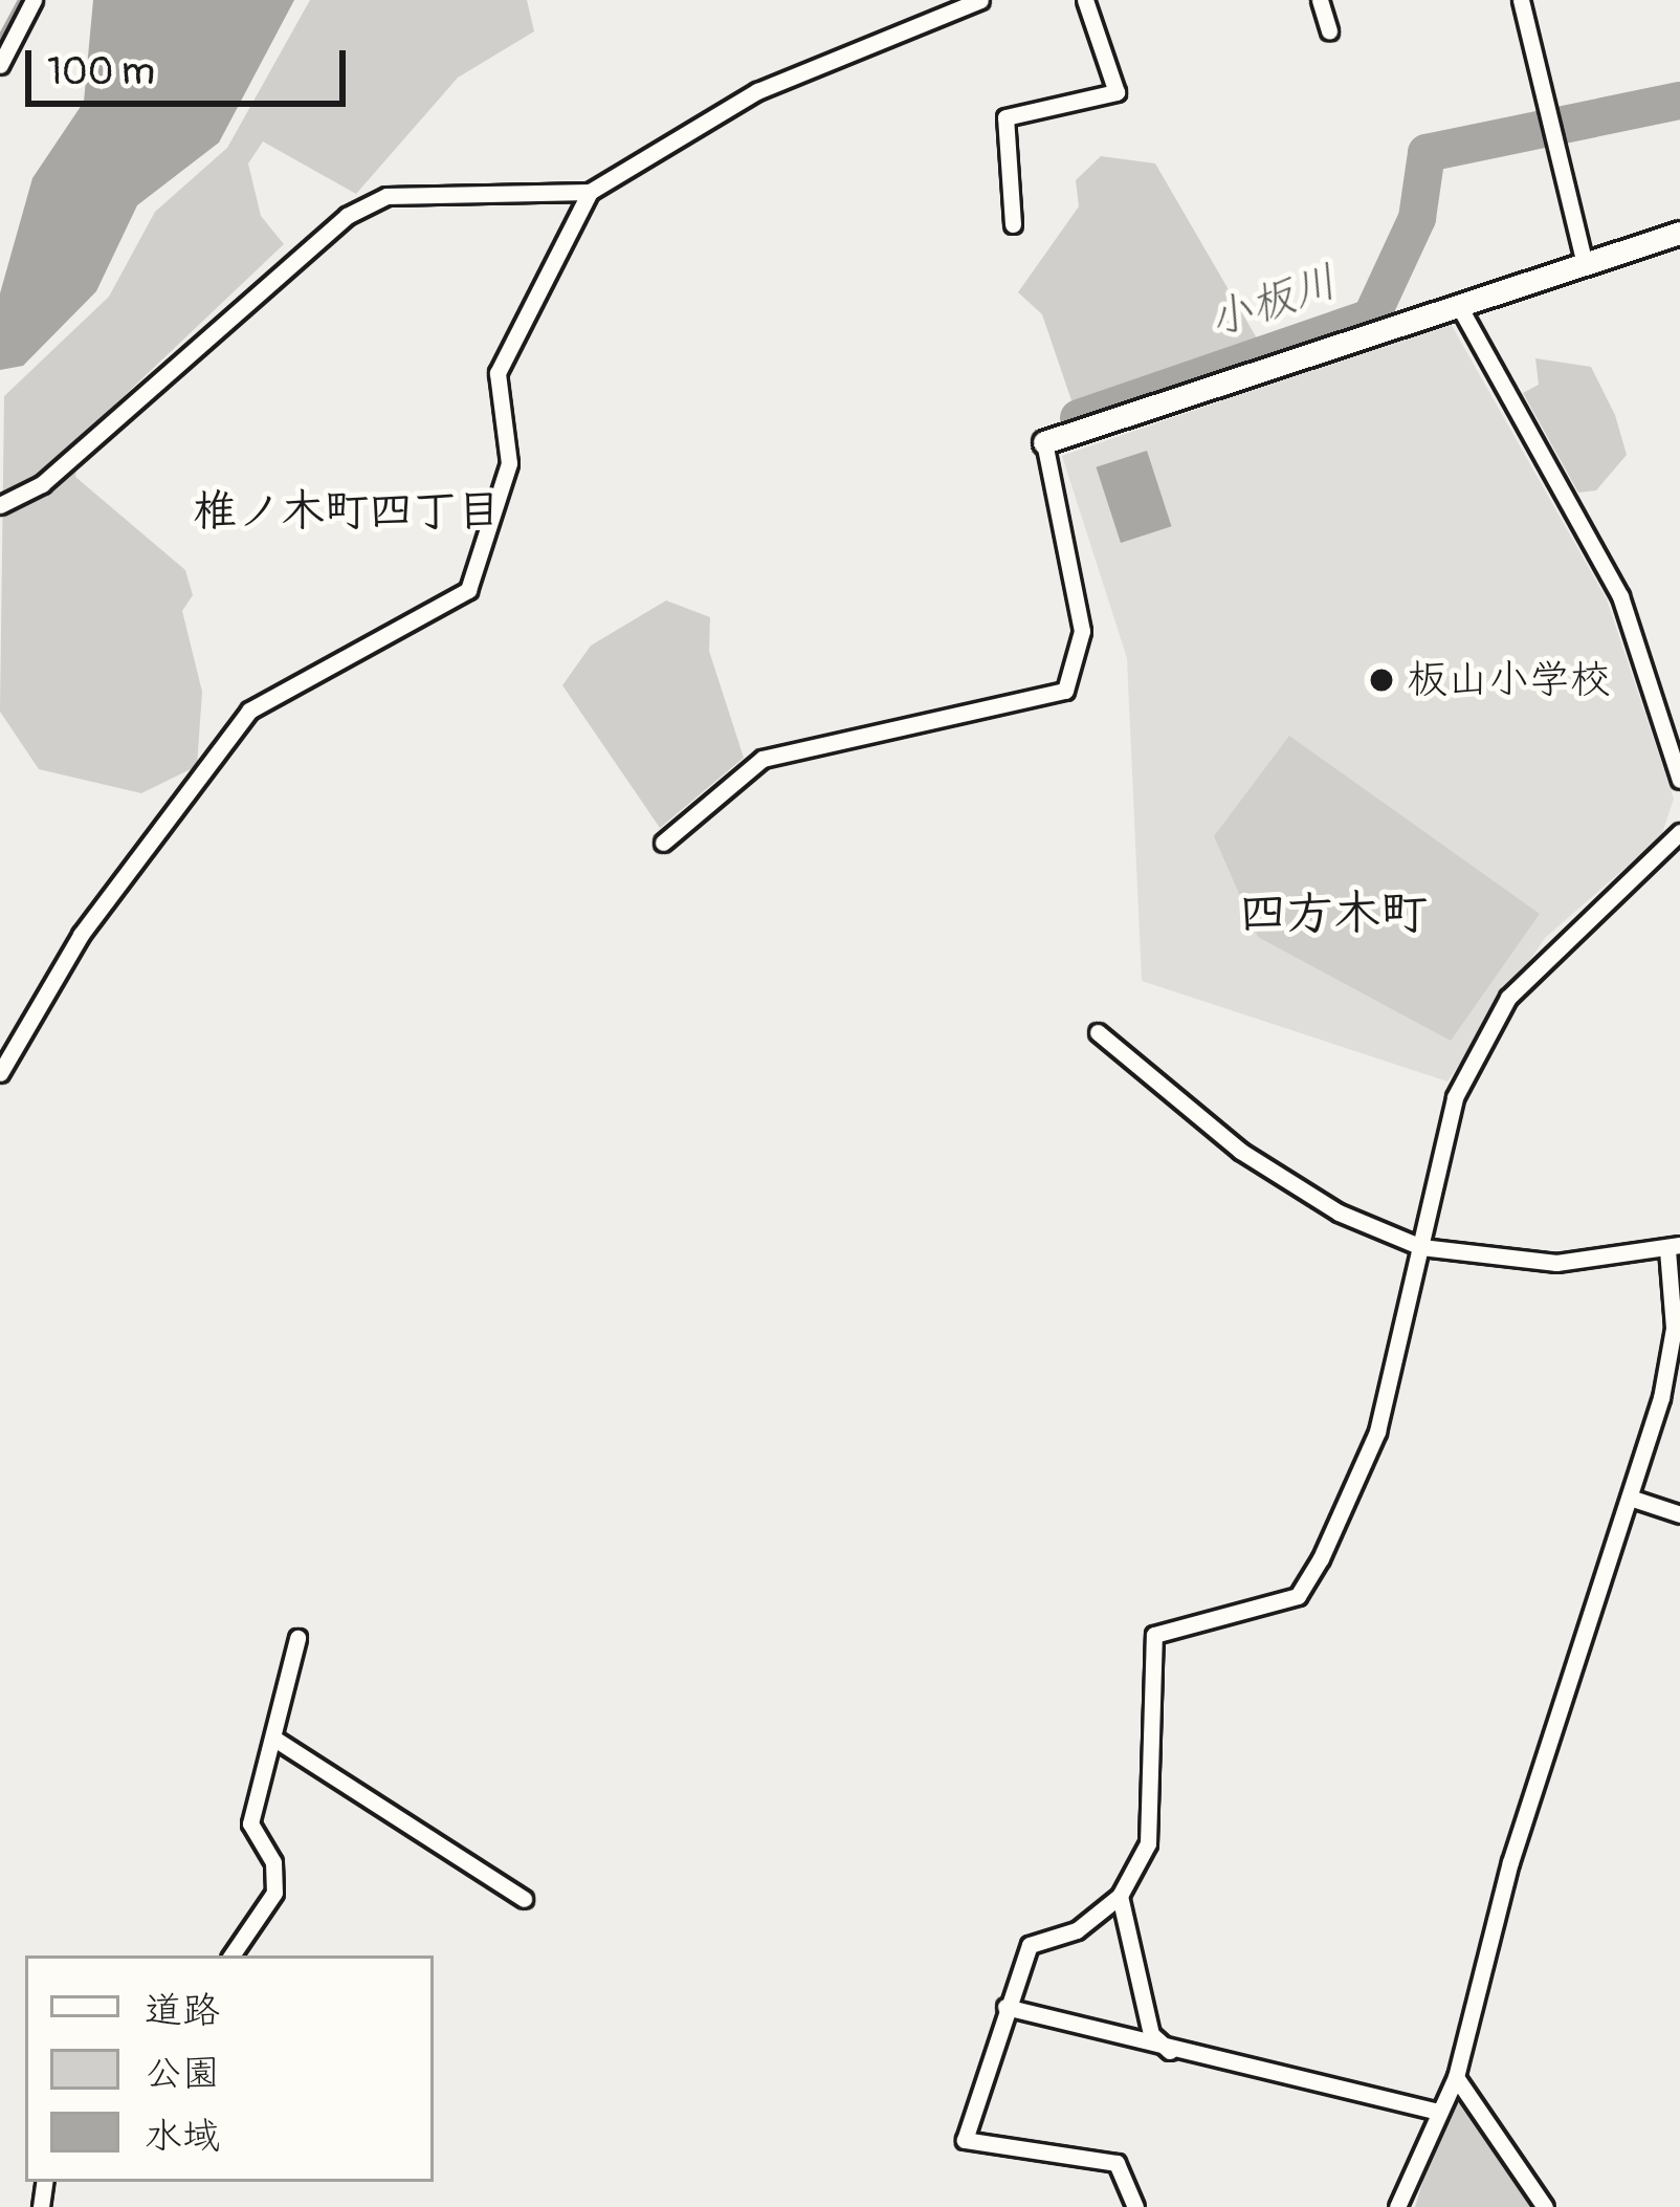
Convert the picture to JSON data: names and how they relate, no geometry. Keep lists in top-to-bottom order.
{
  "districts": ["椎ノ木町四丁目", "四方木町"],
  "water": ["小板川"],
  "places": ["板山小学校"],
  "legend": ["道路", "公園", "水域"],
  "scale_bar": "100 m"
}
